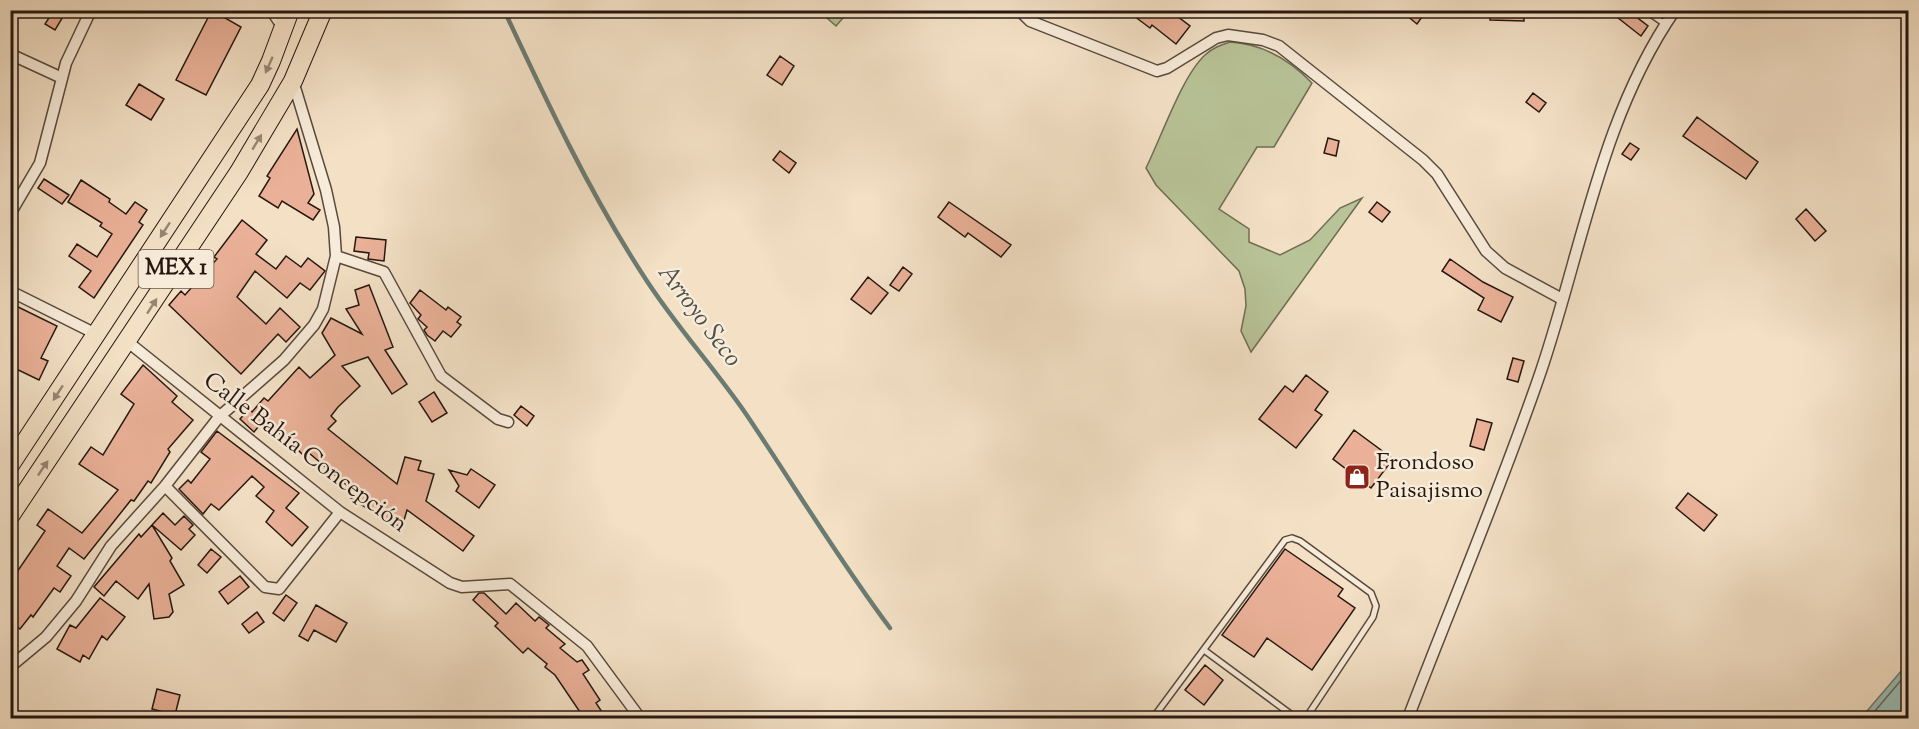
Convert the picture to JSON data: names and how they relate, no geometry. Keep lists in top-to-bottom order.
{
  "streets": {
    "main road": ["MEX 1"],
    "street": ["Calle Bahía Concepción"]
  },
  "crossings": [
    ["MEX 1", "Calle Bahía Concepción"]
  ],
  "water": ["Arroyo Seco"],
  "places": {
    "shop": ["Frondoso Paisajismo"]
  }
}
